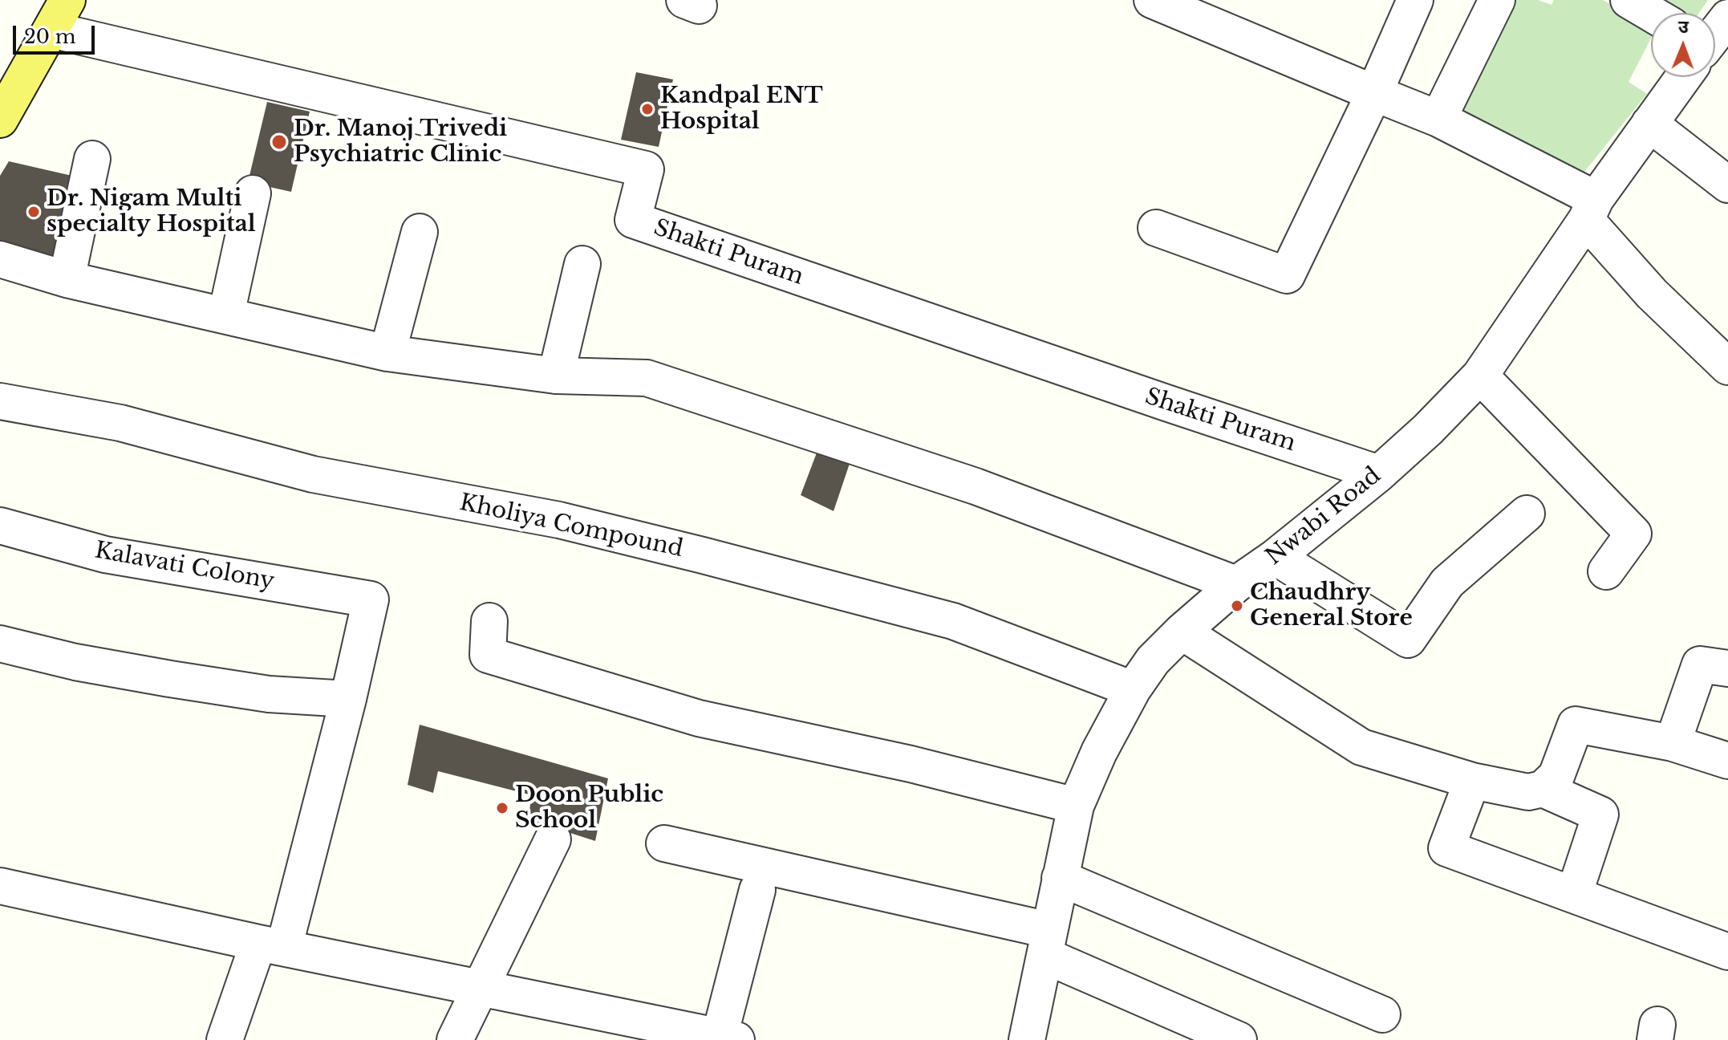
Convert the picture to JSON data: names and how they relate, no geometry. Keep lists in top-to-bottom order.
{
  "streets": {
    "street": [
      "Shakti Puram",
      "Nwabi Road",
      "Kholiya Compound",
      "Kalavati Colony"
    ]
  },
  "crossings": [
    ["Shakti Puram", "Nwabi Road"],
    ["Nwabi Road", "Kholiya Compound"]
  ],
  "places": [
    "Kandpal ENT Hospital",
    "Dr. Manoj Trivedi Psychiatric Clinic",
    "Dr. Nigam Multi specialty Hospital",
    "Chaudhry General Store",
    "Doon Public School"
  ],
  "scale_bar": "20 m",
  "north": "top"
}
